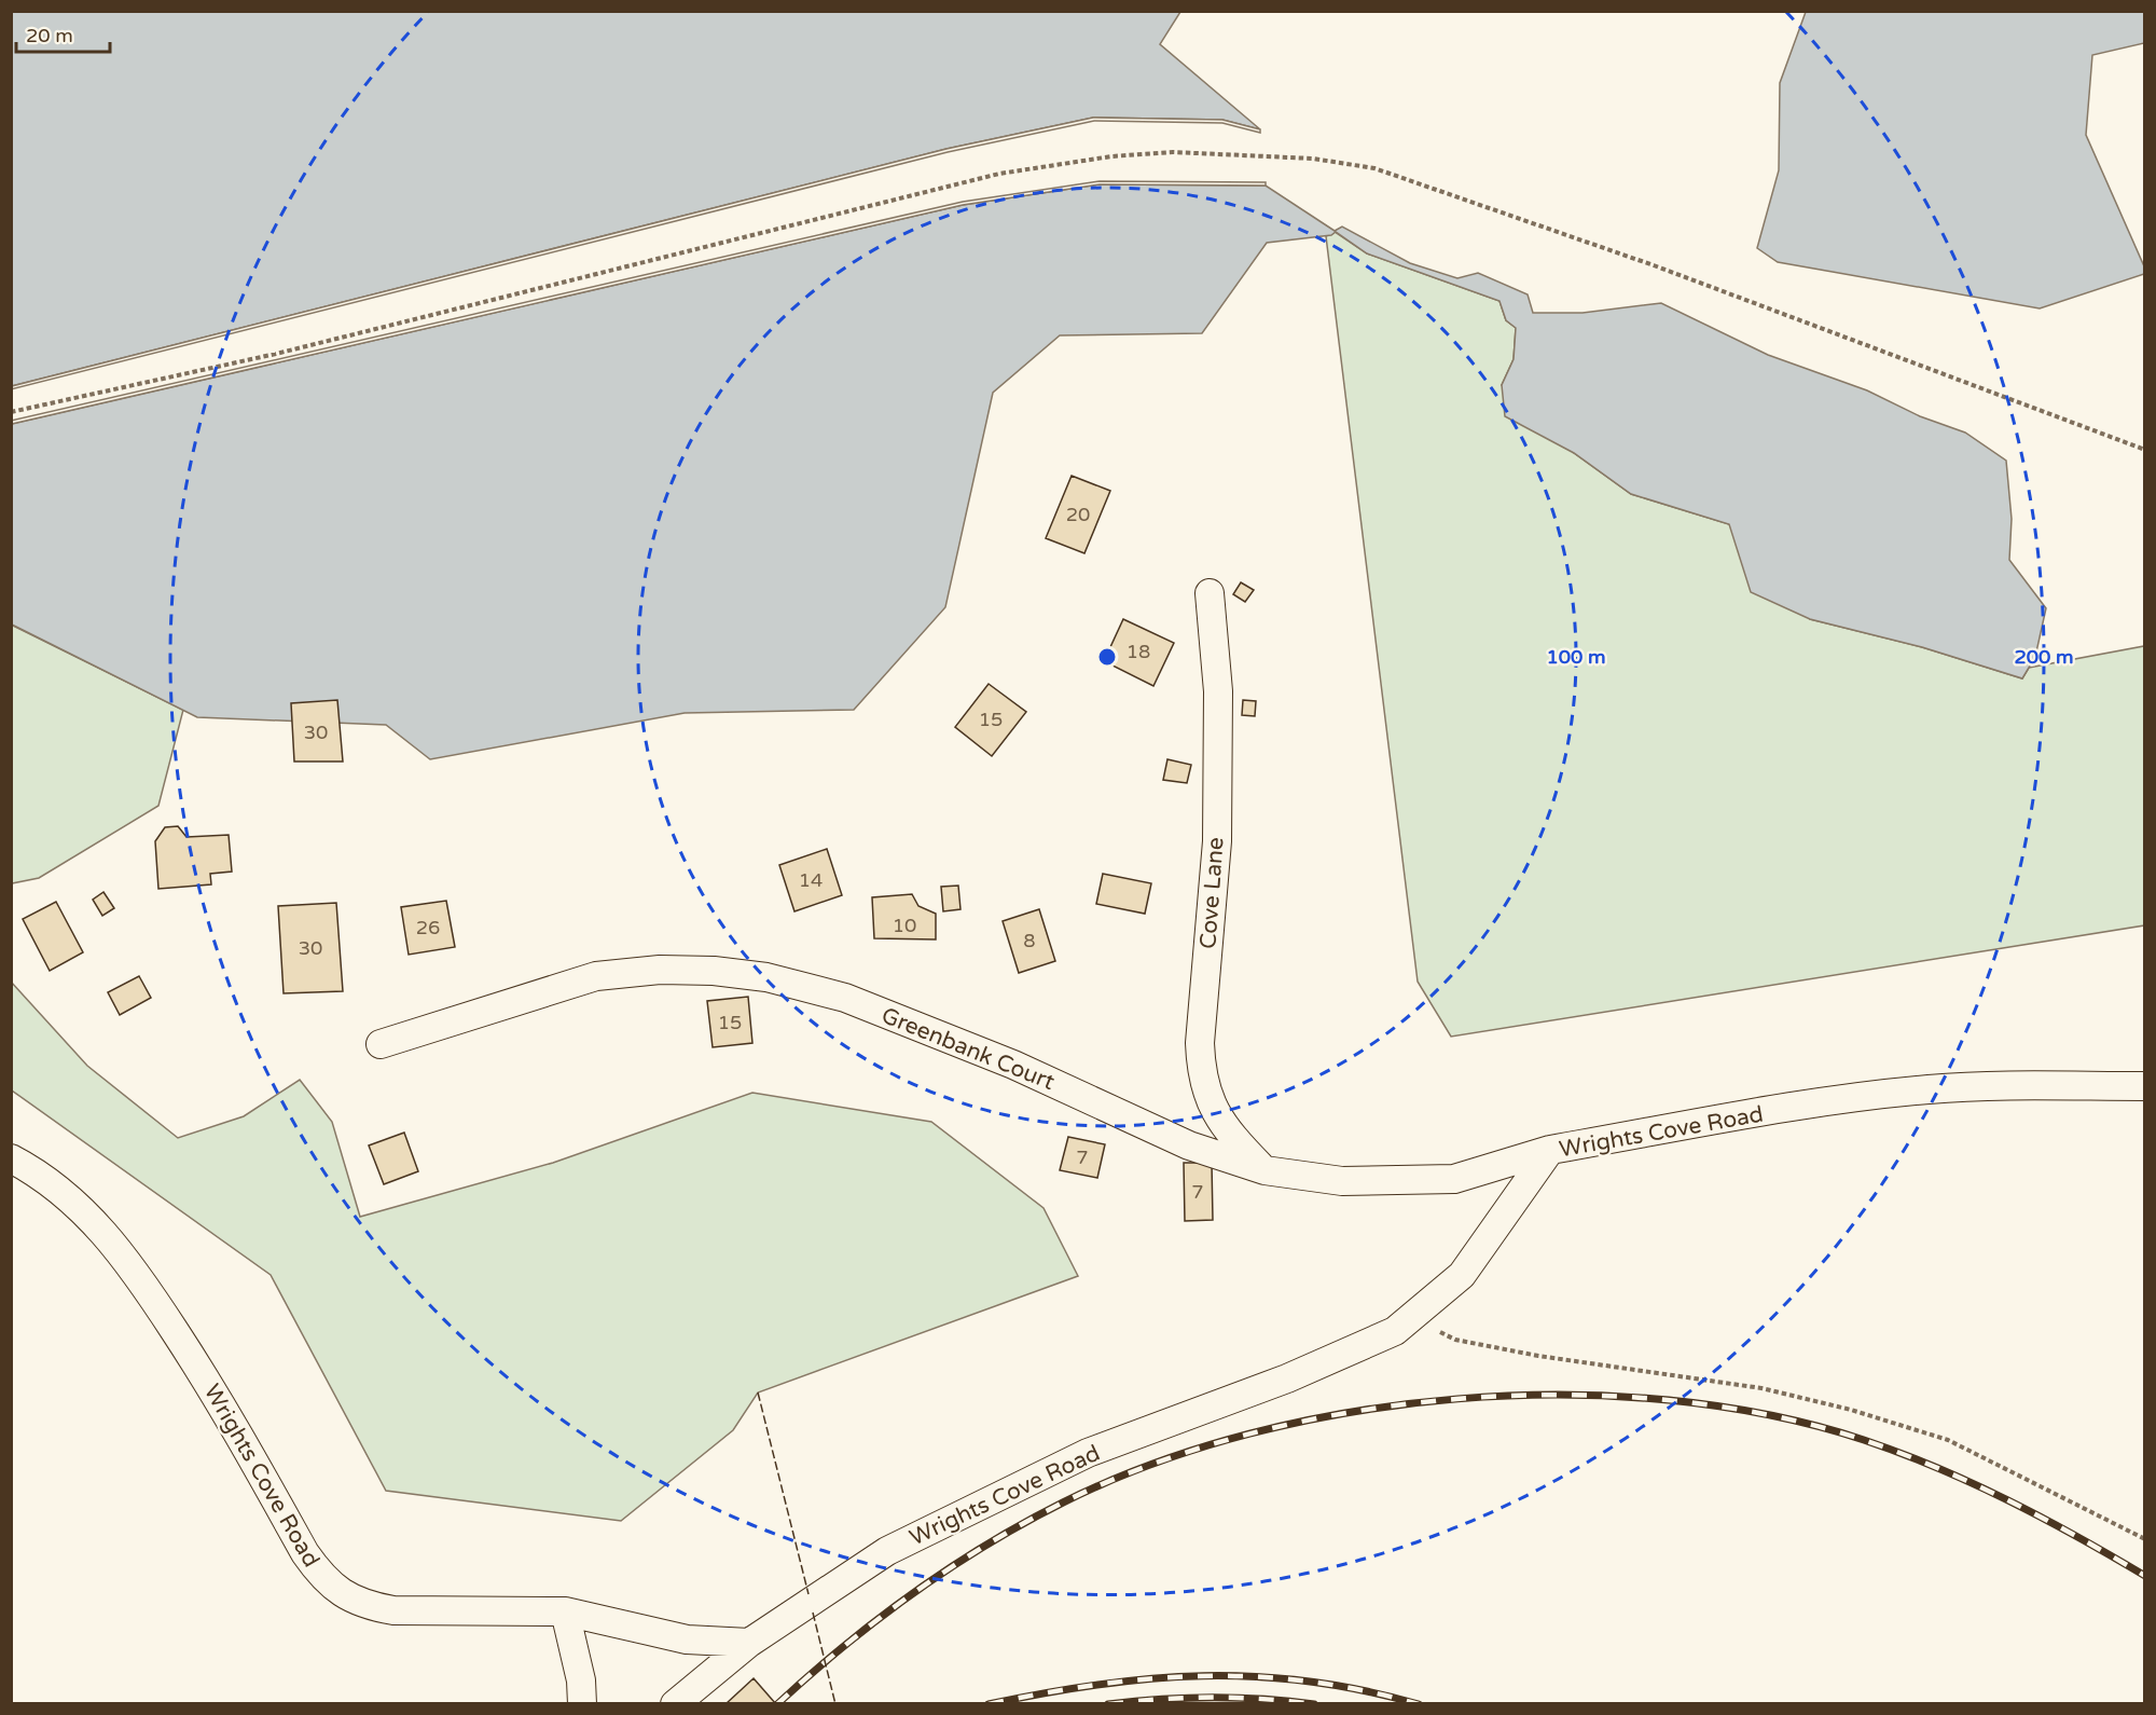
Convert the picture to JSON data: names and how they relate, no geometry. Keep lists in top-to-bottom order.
{
  "streets": {
    "street": ["Cove Lane", "Greenbank Court", "Wrights Cove Road"]
  },
  "crossings": [
    ["Cove Lane", "Greenbank Court"],
    ["Greenbank Court", "Wrights Cove Road"]
  ],
  "house_numbers": [
    "20",
    "18",
    "15",
    "30",
    "14",
    "10",
    "26",
    "8",
    "30",
    "15",
    "7",
    "7"
  ],
  "scale_bar": "20 m",
  "rings": ["100 m", "200 m"]
}
